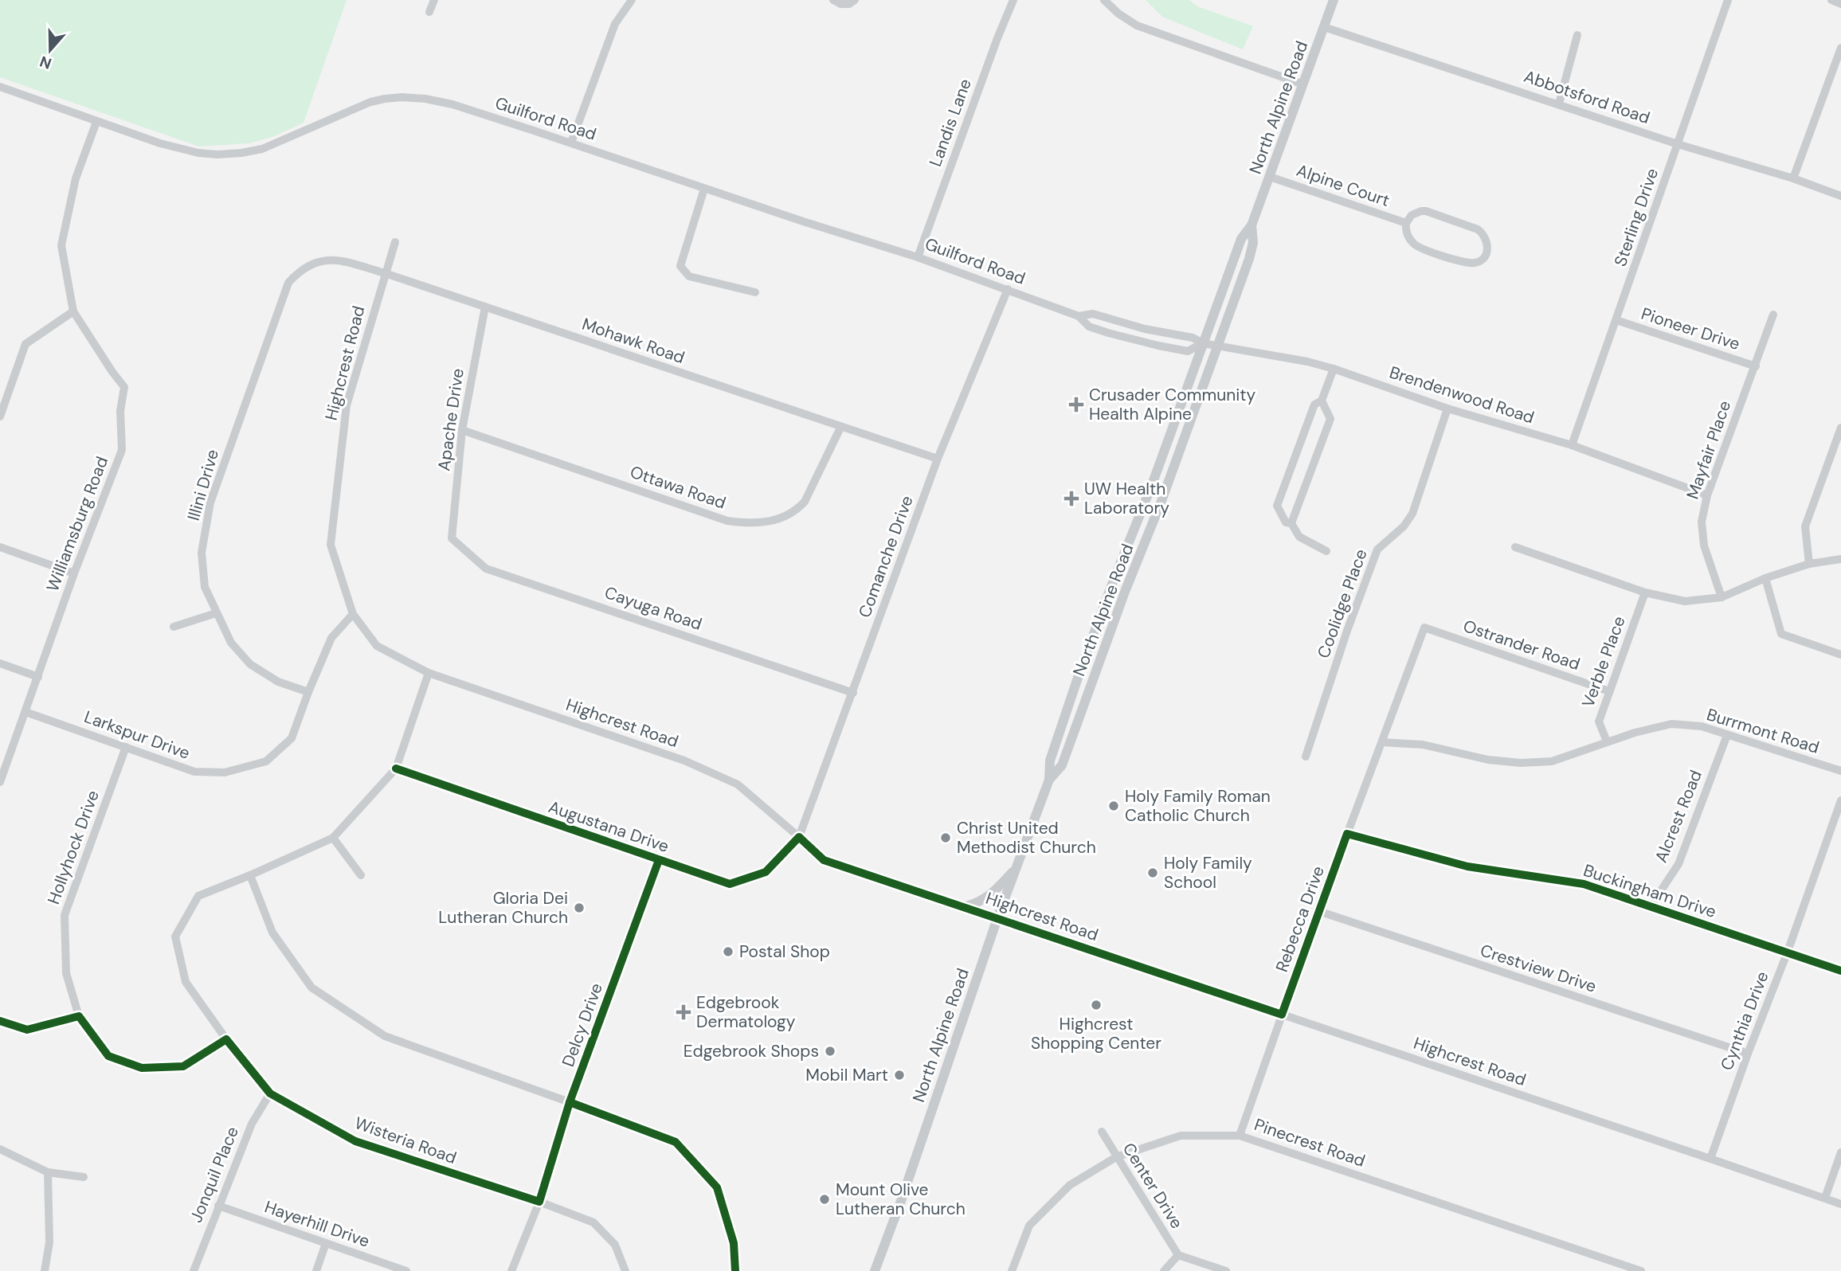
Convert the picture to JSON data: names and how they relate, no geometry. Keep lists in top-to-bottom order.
{
  "streets": {
    "main road": ["North Alpine Road"],
    "street": [
      "Abbotsford Road",
      "Guilford Road",
      "Landis Lane",
      "Alpine Court",
      "Sterling Drive",
      "Pioneer Drive",
      "Mohawk Road",
      "Highcrest Road",
      "Brendenwood Road",
      "Apache Drive",
      "Mayfair Place",
      "Illini Drive",
      "Ottawa Road",
      "Williamsburg Road",
      "Comanche Drive",
      "Coolidge Place",
      "Cayuga Road",
      "Ostrander Road",
      "Verble Place",
      "Burrmont Road",
      "Larkspur Drive",
      "Alcrest Road",
      "Augustana Drive",
      "Hollyhock Drive",
      "Buckingham Drive",
      "Rebecca Drive",
      "Crestview Drive",
      "Cynthia Drive",
      "Delcy Drive",
      "Wisteria Road",
      "Pinecrest Road",
      "Jonquil Place",
      "Center Drive",
      "Hayerhill Drive"
    ]
  },
  "crossings": [
    ["Abbotsford Road", "North Alpine Road"],
    ["Abbotsford Road", "Sterling Drive"],
    ["North Alpine Road", "Guilford Road"],
    ["North Alpine Road", "Alpine Court"],
    ["North Alpine Road", "Highcrest Road"],
    ["North Alpine Road", "Brendenwood Road"],
    ["Guilford Road", "Landis Lane"],
    ["Guilford Road", "Brendenwood Road"],
    ["Guilford Road", "Williamsburg Road"],
    ["Guilford Road", "Comanche Drive"],
    ["Sterling Drive", "Pioneer Drive"],
    ["Sterling Drive", "Brendenwood Road"],
    ["Pioneer Drive", "Mayfair Place"],
    ["Mohawk Road", "Highcrest Road"],
    ["Mohawk Road", "Apache Drive"],
    ["Mohawk Road", "Illini Drive"],
    ["Mohawk Road", "Ottawa Road"],
    ["Mohawk Road", "Comanche Drive"],
    ["Highcrest Road", "Comanche Drive"],
    ["Highcrest Road", "Larkspur Drive"],
    ["Highcrest Road", "Augustana Drive"],
    ["Highcrest Road", "Rebecca Drive"],
    ["Highcrest Road", "Cynthia Drive"],
    ["Highcrest Road", "Wisteria Road"],
    ["Brendenwood Road", "Mayfair Place"],
    ["Brendenwood Road", "Coolidge Place"],
    ["Apache Drive", "Ottawa Road"],
    ["Apache Drive", "Cayuga Road"],
    ["Illini Drive", "Larkspur Drive"],
    ["Williamsburg Road", "Larkspur Drive"],
    ["Comanche Drive", "Cayuga Road"],
    ["Comanche Drive", "Augustana Drive"],
    ["Ostrander Road", "Verble Place"],
    ["Ostrander Road", "Rebecca Drive"],
    ["Verble Place", "Burrmont Road"],
    ["Burrmont Road", "Alcrest Road"],
    ["Burrmont Road", "Rebecca Drive"],
    ["Larkspur Drive", "Hollyhock Drive"],
    ["Alcrest Road", "Buckingham Drive"],
    ["Augustana Drive", "Delcy Drive"],
    ["Augustana Drive", "Wisteria Road"],
    ["Hollyhock Drive", "Wisteria Road"],
    ["Buckingham Drive", "Rebecca Drive"],
    ["Buckingham Drive", "Cynthia Drive"],
    ["Rebecca Drive", "Crestview Drive"],
    ["Rebecca Drive", "Pinecrest Road"],
    ["Crestview Drive", "Cynthia Drive"],
    ["Delcy Drive", "Wisteria Road"],
    ["Wisteria Road", "Jonquil Place"],
    ["Pinecrest Road", "Center Drive"],
    ["Jonquil Place", "Hayerhill Drive"]
  ],
  "places": {
    "health": ["Crusader Community Health Alpine", "UW Health Laboratory", "Edgebrook Dermatology"],
    "other": [
      "Holy Family Roman Catholic Church",
      "Christ United Methodist Church",
      "Holy Family School",
      "Gloria Dei Lutheran Church",
      "Postal Shop",
      "Highcrest Shopping Center",
      "Edgebrook Shops",
      "Mobil Mart",
      "Mount Olive Lutheran Church"
    ]
  },
  "north": "bottom"
}
